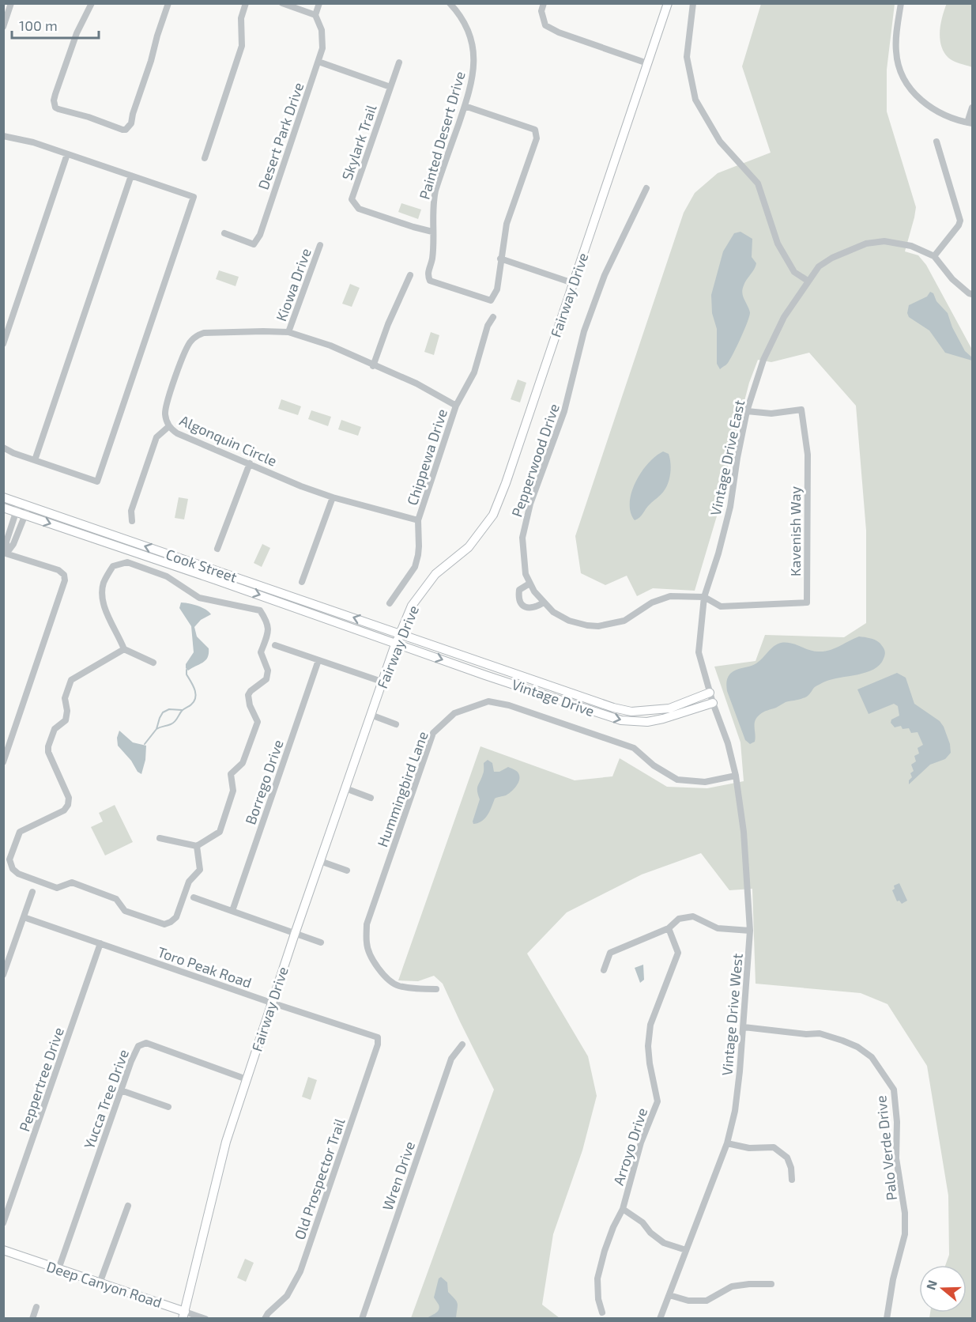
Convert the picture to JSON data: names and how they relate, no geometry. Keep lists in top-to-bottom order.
{
  "streets": {
    "street": [
      "Painted Desert Drive",
      "Desert Park Drive",
      "Skylark Trail",
      "Kiowa Drive",
      "Fairway Drive",
      "Algonquin Circle",
      "Chippewa Drive",
      "Vintage Drive East",
      "Pepperwood Drive",
      "Kavenish Way",
      "Cook Street",
      "Vintage Drive",
      "Borrego Drive",
      "Hummingbird Lane",
      "Toro Peak Road",
      "Vintage Drive West",
      "Peppertree Drive",
      "Yucca Tree Drive",
      "Arroyo Drive",
      "Palo Verde Drive",
      "Wren Drive",
      "Old Prospector Trail",
      "Deep Canyon Road"
    ]
  },
  "crossings": [
    ["Painted Desert Drive", "Skylark Trail"],
    ["Kiowa Drive", "Algonquin Circle"],
    ["Fairway Drive", "Cook Street"],
    ["Fairway Drive", "Vintage Drive"],
    ["Fairway Drive", "Toro Peak Road"],
    ["Fairway Drive", "Yucca Tree Drive"],
    ["Fairway Drive", "Deep Canyon Road"],
    ["Algonquin Circle", "Chippewa Drive"],
    ["Vintage Drive East", "Pepperwood Drive"],
    ["Vintage Drive East", "Kavenish Way"],
    ["Vintage Drive East", "Vintage Drive"],
    ["Vintage Drive East", "Vintage Drive West"],
    ["Pepperwood Drive", "Kavenish Way"],
    ["Cook Street", "Vintage Drive"],
    ["Vintage Drive", "Vintage Drive West"],
    ["Hummingbird Lane", "Vintage Drive West"],
    ["Toro Peak Road", "Peppertree Drive"],
    ["Toro Peak Road", "Old Prospector Trail"],
    ["Vintage Drive West", "Palo Verde Drive"],
    ["Yucca Tree Drive", "Deep Canyon Road"]
  ],
  "scale_bar": "100 m",
  "north": "left"
}
